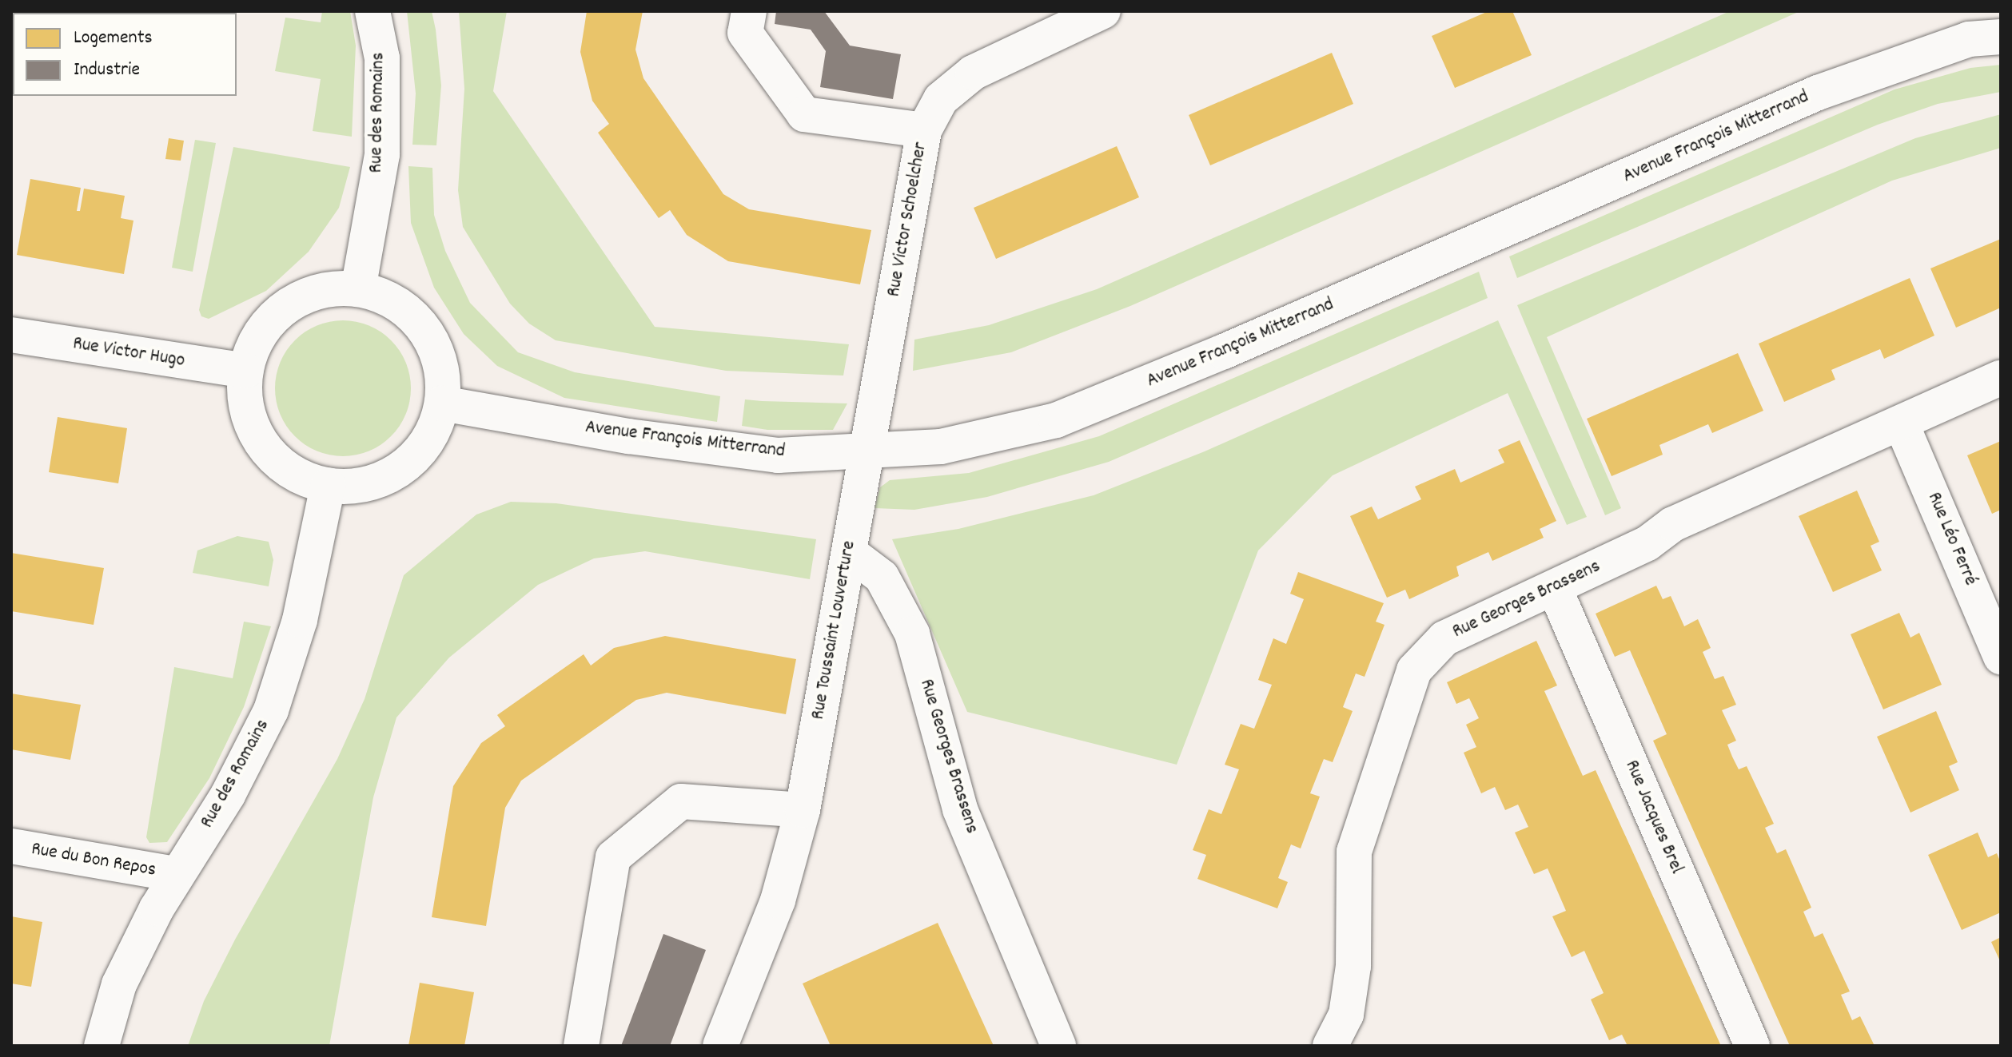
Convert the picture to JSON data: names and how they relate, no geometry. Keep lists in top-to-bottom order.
{
  "streets": {
    "street": [
      "Rue des Romains",
      "Avenue François Mitterrand",
      "Rue Victor Schoelcher",
      "Rue Victor Hugo",
      "Rue Léo Ferré",
      "Rue Georges Brassens",
      "Rue Toussaint Louverture",
      "Rue Jacques Brel",
      "Rue du Bon Repos"
    ]
  },
  "crossings": [
    ["Rue des Romains", "Avenue François Mitterrand"],
    ["Rue des Romains", "Rue Victor Hugo"],
    ["Rue des Romains", "Rue du Bon Repos"],
    ["Avenue François Mitterrand", "Rue Victor Schoelcher"],
    ["Avenue François Mitterrand", "Rue Victor Hugo"],
    ["Avenue François Mitterrand", "Rue Toussaint Louverture"],
    ["Rue Victor Schoelcher", "Rue Toussaint Louverture"],
    ["Rue Léo Ferré", "Rue Georges Brassens"],
    ["Rue Georges Brassens", "Rue Toussaint Louverture"],
    ["Rue Georges Brassens", "Rue Jacques Brel"]
  ],
  "legend": ["Logements", "Industrie"]
}
